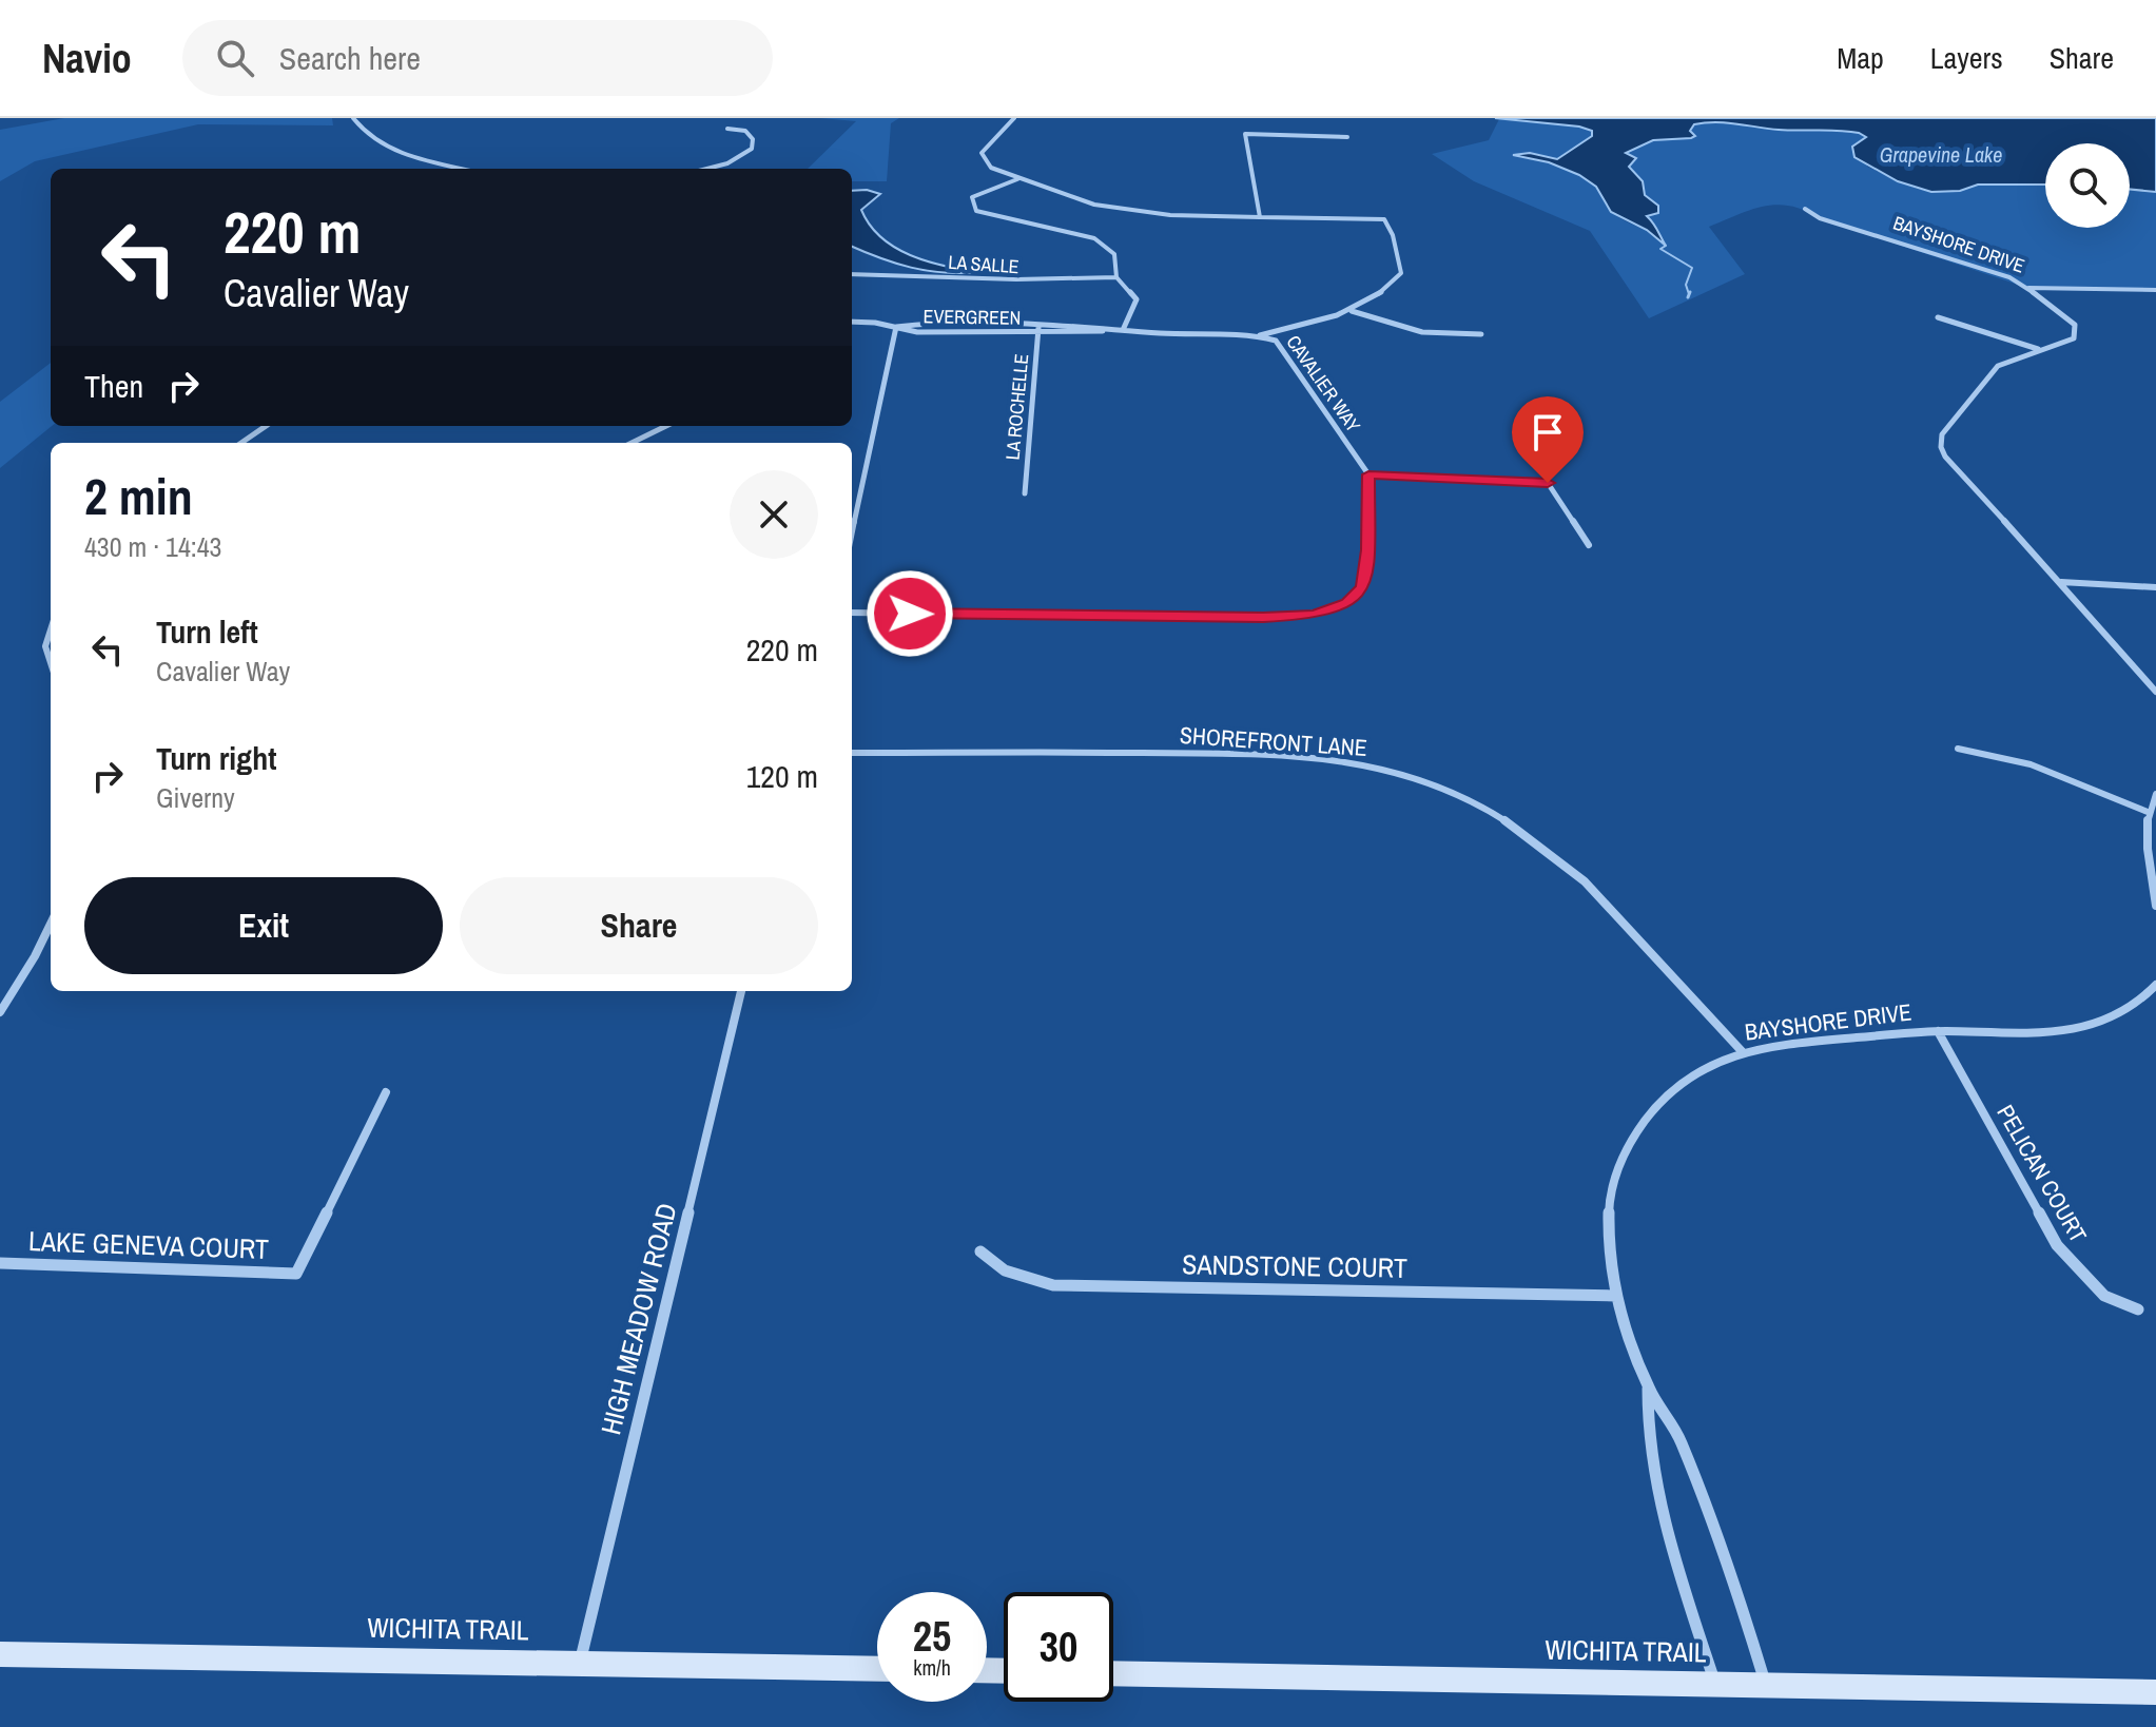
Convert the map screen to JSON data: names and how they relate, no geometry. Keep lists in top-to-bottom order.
{
  "streets": {
    "street": [
      "BAYSHORE DRIVE",
      "LA SALLE",
      "EVERGREEN",
      "CAVALIER WAY",
      "LA ROCHELLE",
      "SHOREFRONT LANE",
      "PELICAN COURT",
      "LAKE GENEVA COURT",
      "SANDSTONE COURT",
      "HIGH MEADOW ROAD",
      "WICHITA TRAIL"
    ]
  },
  "crossings": [
    ["BAYSHORE DRIVE", "SHOREFRONT LANE"],
    ["BAYSHORE DRIVE", "PELICAN COURT"],
    ["BAYSHORE DRIVE", "SANDSTONE COURT"],
    ["BAYSHORE DRIVE", "WICHITA TRAIL"],
    ["EVERGREEN", "CAVALIER WAY"],
    ["EVERGREEN", "LA ROCHELLE"],
    ["HIGH MEADOW ROAD", "WICHITA TRAIL"]
  ],
  "water": ["Grapevine Lake"],
  "page": {
    "header": "Navio",
    "search": "Search here",
    "nav": ["Map", "Layers", "Share"],
    "turn": ["220 m", "Cavalier Way"],
    "then": "Then",
    "heading": ["2 min", "430 m · 14:43"],
    "list": [
      {
        "name": "Turn left",
        "note": "Cavalier Way",
        "value": "220 m"
      },
      {
        "name": "Turn right",
        "note": "Giverny",
        "value": "120 m"
      }
    ],
    "buttons": ["Exit", "Share"],
    "speed": "25 km/h",
    "limit": "30"
  }
}
